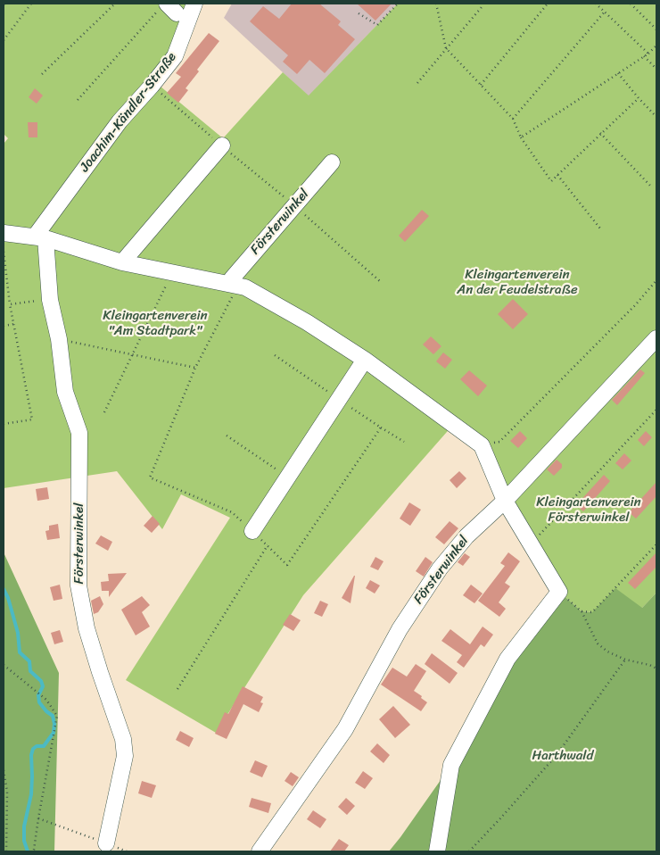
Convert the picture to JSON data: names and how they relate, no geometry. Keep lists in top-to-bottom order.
{
  "streets": {
    "lane": ["Joachim-Kändler-Straße", "Försterwinkel"]
  },
  "crossings": [
    ["Joachim-Kändler-Straße", "Försterwinkel"]
  ],
  "parks": [
    "Kleingartenverein An der Feudelstraße",
    "Kleingartenverein \"Am Stadtpark\"",
    "Kleingartenverein Försterwinkel",
    "Harthwald"
  ]
}
